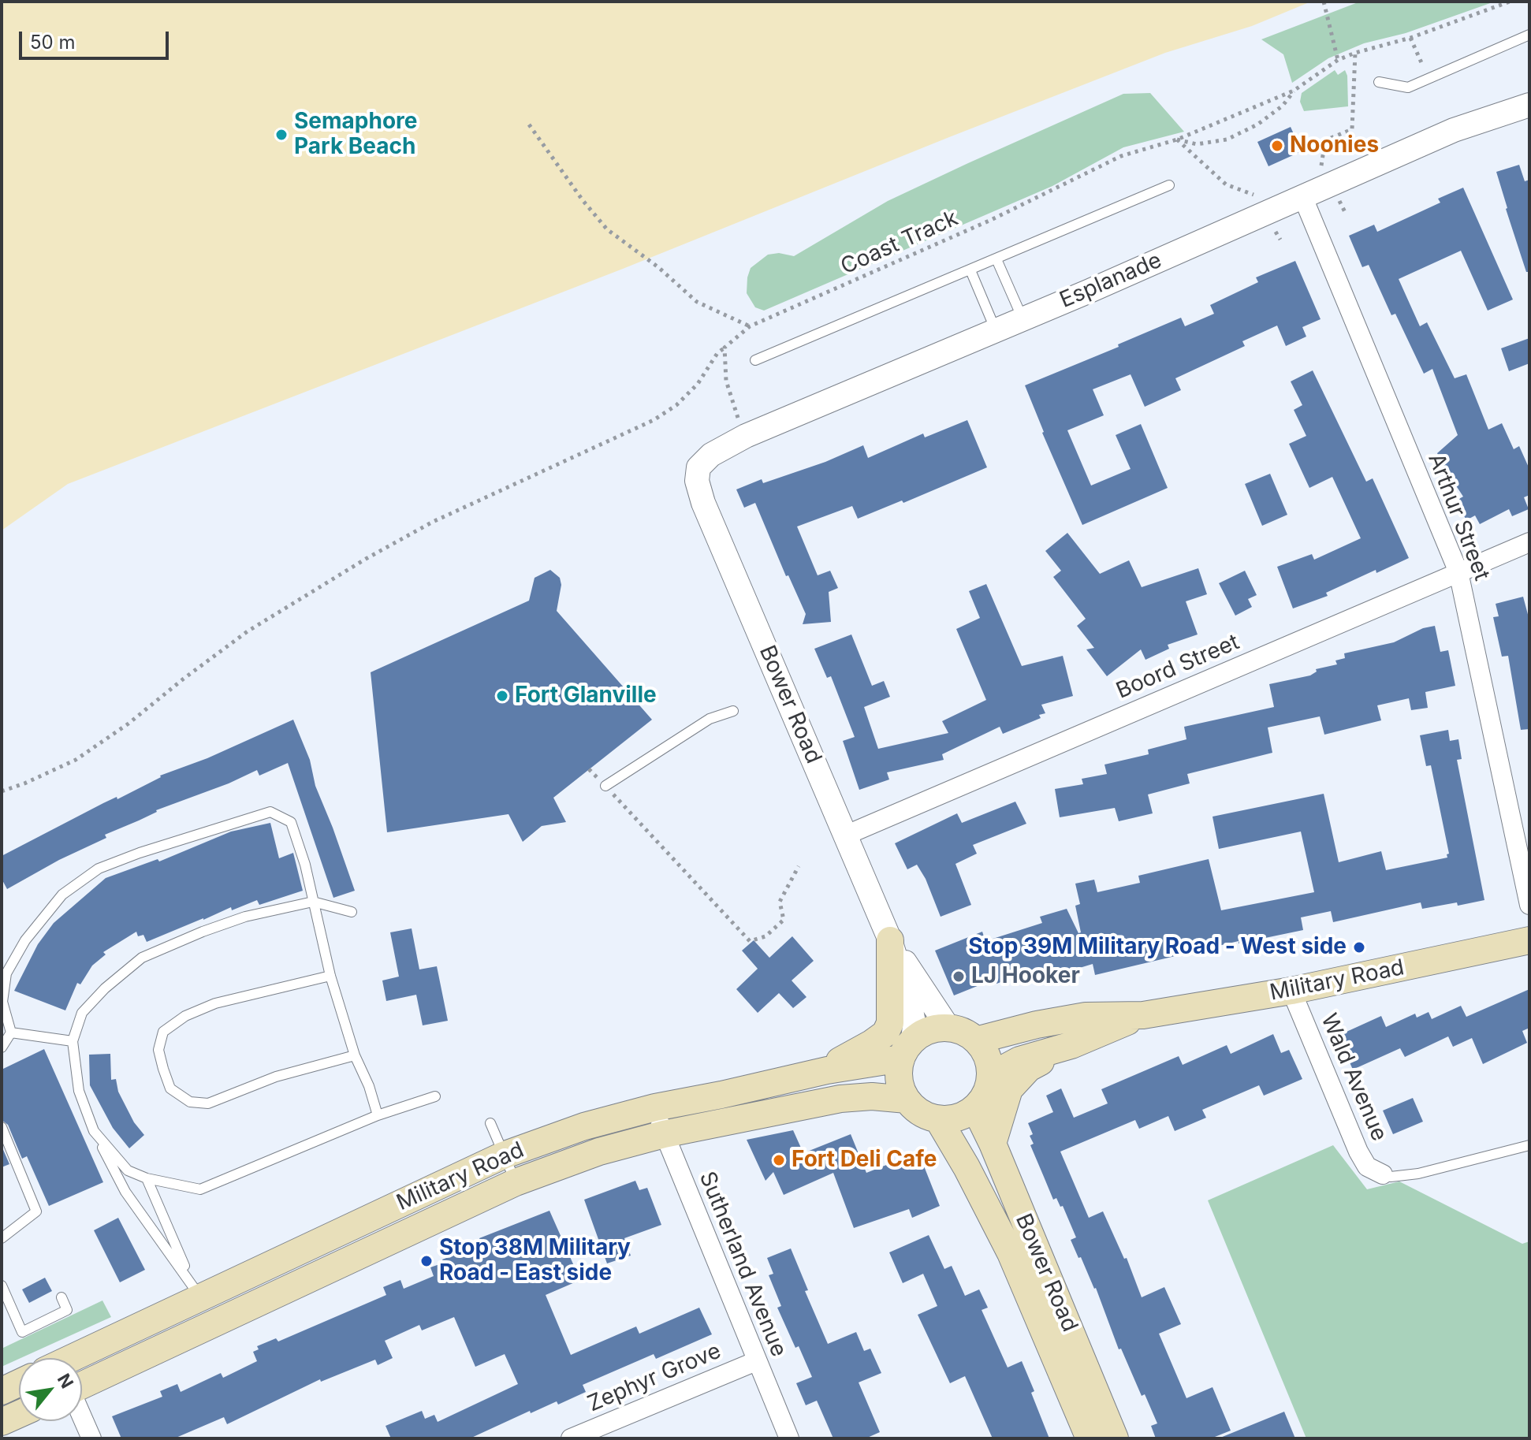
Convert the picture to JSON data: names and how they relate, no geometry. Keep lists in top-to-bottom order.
{
  "streets": {
    "main road": ["Bower Road", "Military Road"],
    "street": [
      "Esplanade",
      "Arthur Street",
      "Boord Street",
      "Wald Avenue",
      "Sutherland Avenue",
      "Zephyr Grove"
    ],
    "path": ["Coast Track"]
  },
  "crossings": [
    ["Esplanade", "Arthur Street"],
    ["Esplanade", "Bower Road"],
    ["Arthur Street", "Boord Street"],
    ["Boord Street", "Bower Road"],
    ["Bower Road", "Military Road"],
    ["Military Road", "Wald Avenue"],
    ["Military Road", "Sutherland Avenue"],
    ["Sutherland Avenue", "Zephyr Grove"]
  ],
  "places": [
    "Semaphore Park Beach",
    "Noonies",
    "Fort Glanville",
    "Stop 39M Military Road - West side",
    "LJ Hooker",
    "Fort Deli Cafe",
    "Stop 38M Military Road - East side"
  ],
  "scale_bar": "50 m",
  "north": "top right"
}
